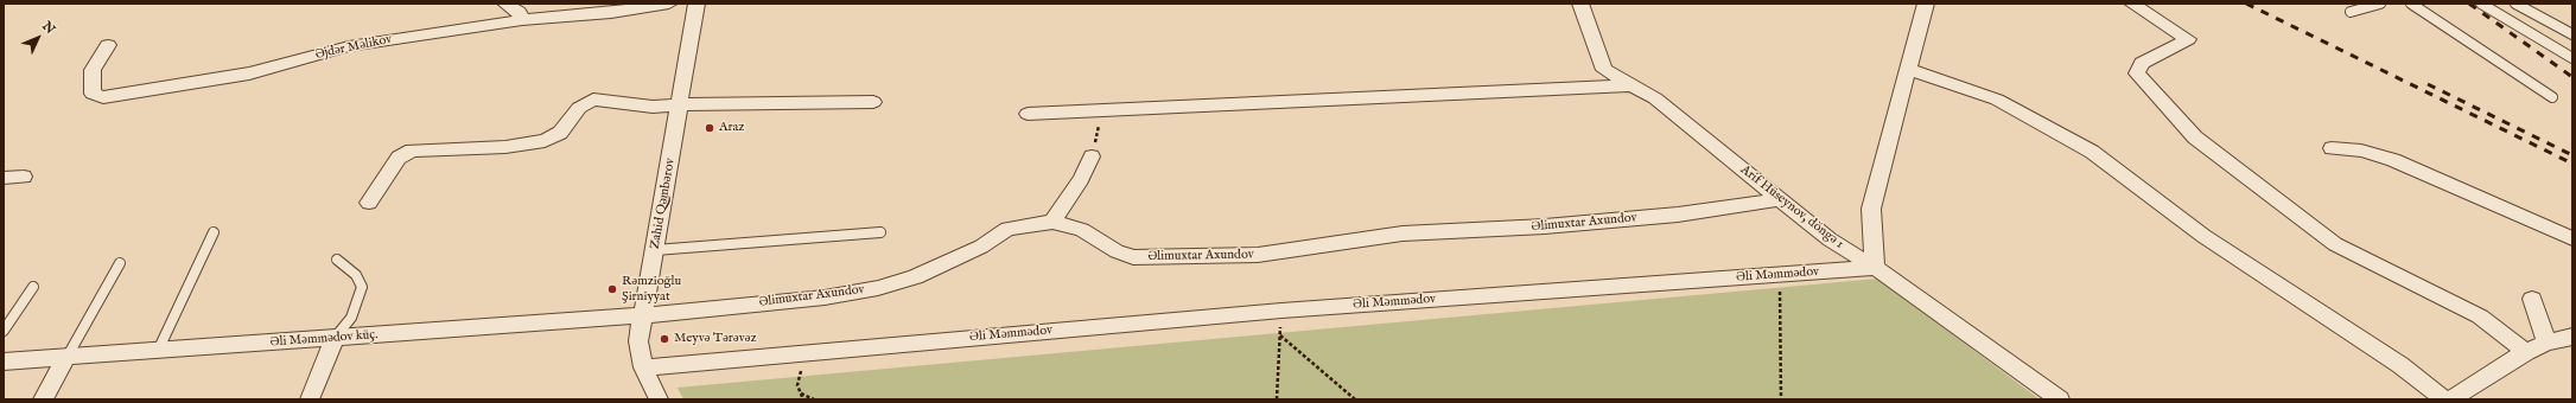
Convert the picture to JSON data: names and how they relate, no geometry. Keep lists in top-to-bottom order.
{
  "streets": {
    "street": [
      "Əjdər Məlikov",
      "Zahid Qəmbərov",
      "Arif Hüseynov, döngə 1",
      "Əlimuxtar Axundov",
      "Əli Məmmədov",
      "Əli Məmmədov küç."
    ]
  },
  "crossings": [
    ["Zahid Qəmbərov", "Əlimuxtar Axundov"],
    ["Zahid Qəmbərov", "Əli Məmmədov"],
    ["Zahid Qəmbərov", "Əli Məmmədov küç."],
    ["Arif Hüseynov, döngə 1", "Əlimuxtar Axundov"],
    ["Arif Hüseynov, döngə 1", "Əli Məmmədov"],
    ["Əlimuxtar Axundov", "Əli Məmmədov küç."]
  ],
  "places": ["Araz", "Rəmzioğlu Şirniyyat", "Meyvə Tərəvəz"],
  "north": "top right"
}
